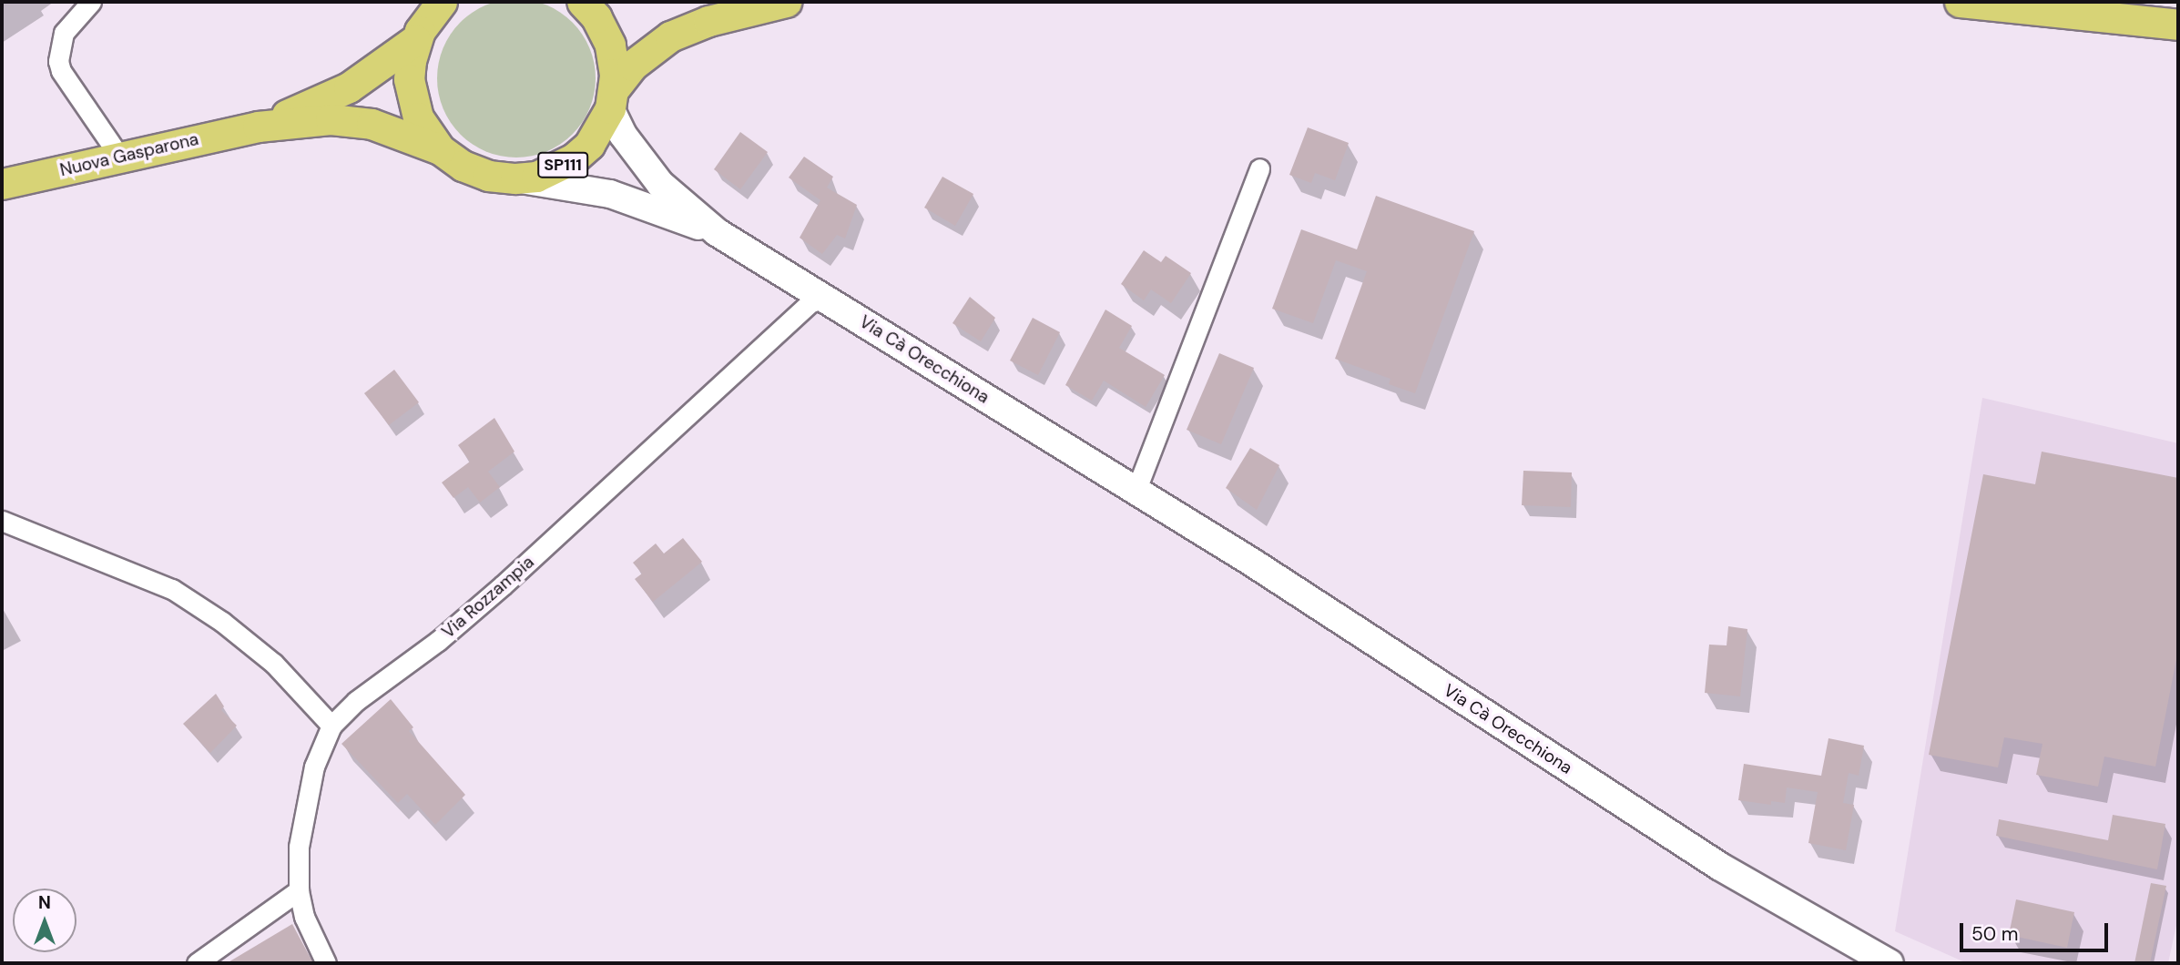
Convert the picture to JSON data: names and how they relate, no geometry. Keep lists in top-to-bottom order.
{
  "streets": {
    "main road": ["Nuova Gasparona", "SP111", "Via Cà Orecchiona"],
    "street": ["Via Rozzampia"]
  },
  "crossings": [
    ["Nuova Gasparona", "Via Cà Orecchiona"],
    ["Via Cà Orecchiona", "Via Rozzampia"]
  ],
  "scale_bar": "50 m",
  "north": "top"
}
